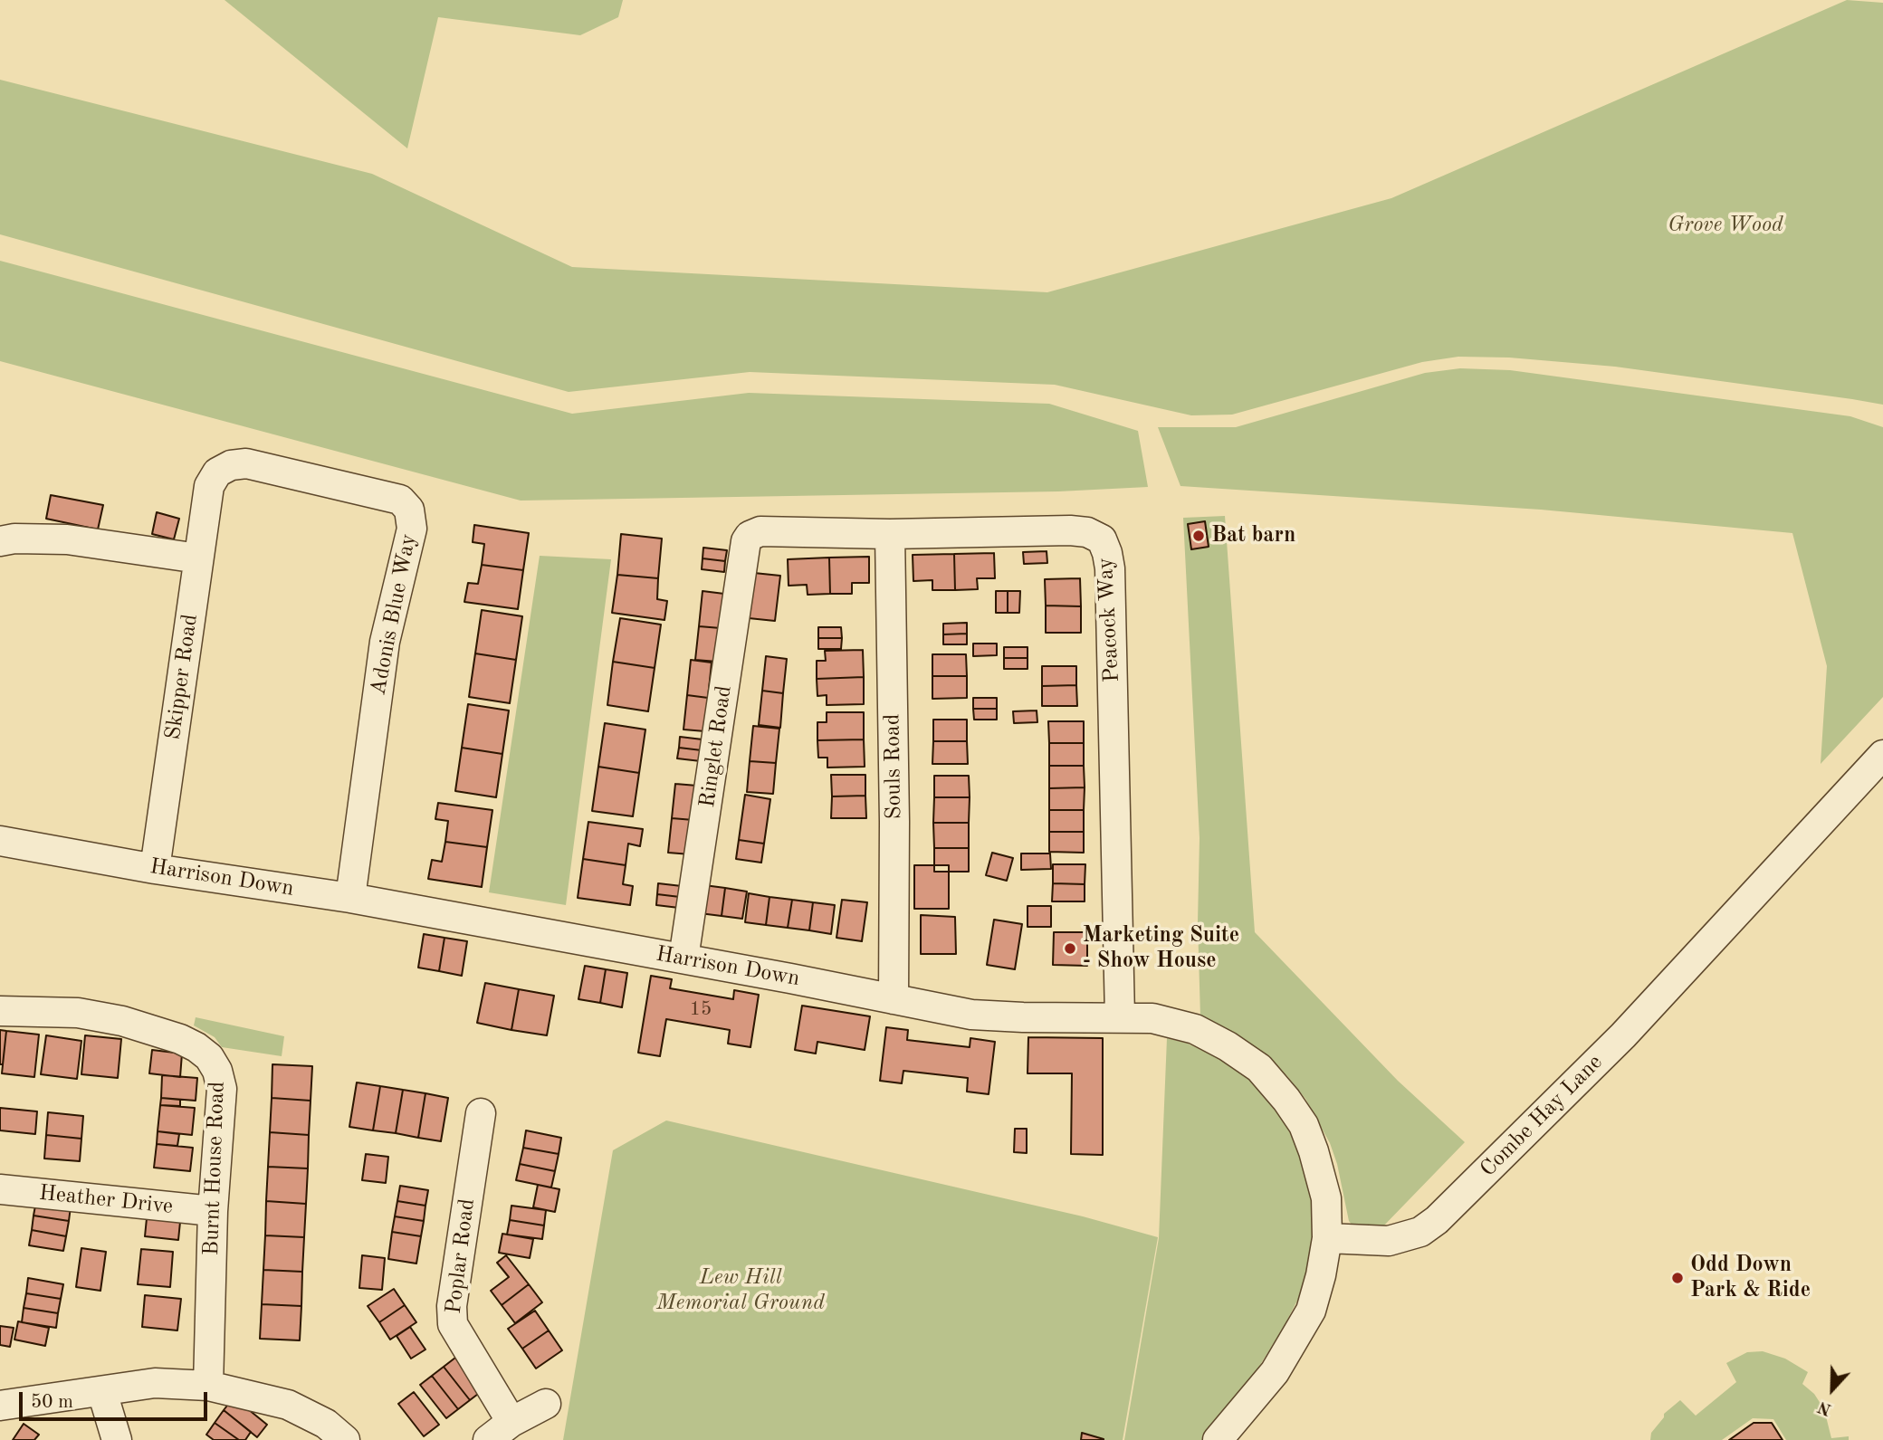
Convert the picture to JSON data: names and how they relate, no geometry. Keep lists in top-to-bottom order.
{
  "streets": {
    "street": [
      "Adonis Blue Way",
      "Peacock Way",
      "Skipper Road",
      "Ringlet Road",
      "Souls Road",
      "Harrison Down",
      "Combe Hay Lane",
      "Burnt House Road",
      "Heather Drive",
      "Poplar Road"
    ]
  },
  "crossings": [
    ["Adonis Blue Way", "Skipper Road"],
    ["Adonis Blue Way", "Harrison Down"],
    ["Peacock Way", "Ringlet Road"],
    ["Peacock Way", "Souls Road"],
    ["Peacock Way", "Harrison Down"],
    ["Skipper Road", "Harrison Down"],
    ["Ringlet Road", "Harrison Down"],
    ["Souls Road", "Harrison Down"],
    ["Harrison Down", "Combe Hay Lane"],
    ["Burnt House Road", "Heather Drive"]
  ],
  "parks": ["Grove Wood", "Lew Hill Memorial Ground"],
  "places": ["Bat barn", "Marketing Suite - Show House", "Odd Down Park & Ride"],
  "house_numbers": ["15"],
  "scale_bar": "50 m",
  "north": "bottom"
}
